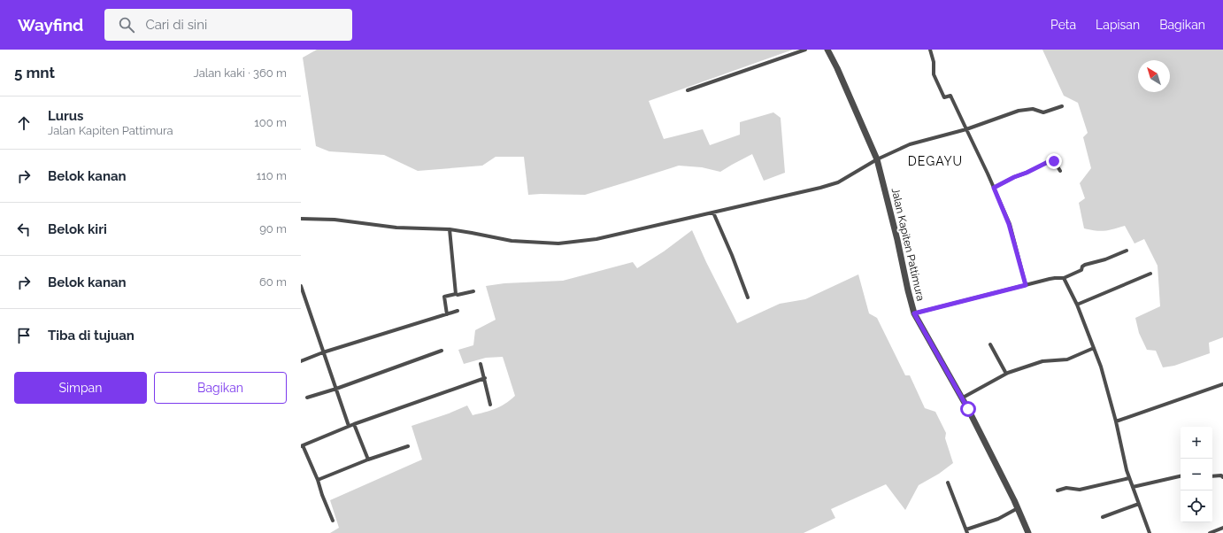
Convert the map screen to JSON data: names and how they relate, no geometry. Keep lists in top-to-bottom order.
{
  "streets": {
    "street": ["Jalan Kapiten Pattimura"]
  },
  "districts": ["DEGAYU"],
  "north": "top left",
  "page": {
    "header": "Wayfind",
    "search": "Cari di sini",
    "nav": ["Peta", "Lapisan", "Bagikan"],
    "heading": ["5 mnt", "Jalan kaki · 360 m"],
    "list": [
      ["Lurus", "Jalan Kapiten Pattimura", "100 m"],
      ["Belok kanan", "110 m"],
      ["Belok kiri", "90 m"],
      ["Belok kanan", "60 m"],
      "Tiba di tujuan"
    ],
    "buttons": ["Simpan", "Bagikan"],
    "map_buttons": ["+", "−"]
  }
}
